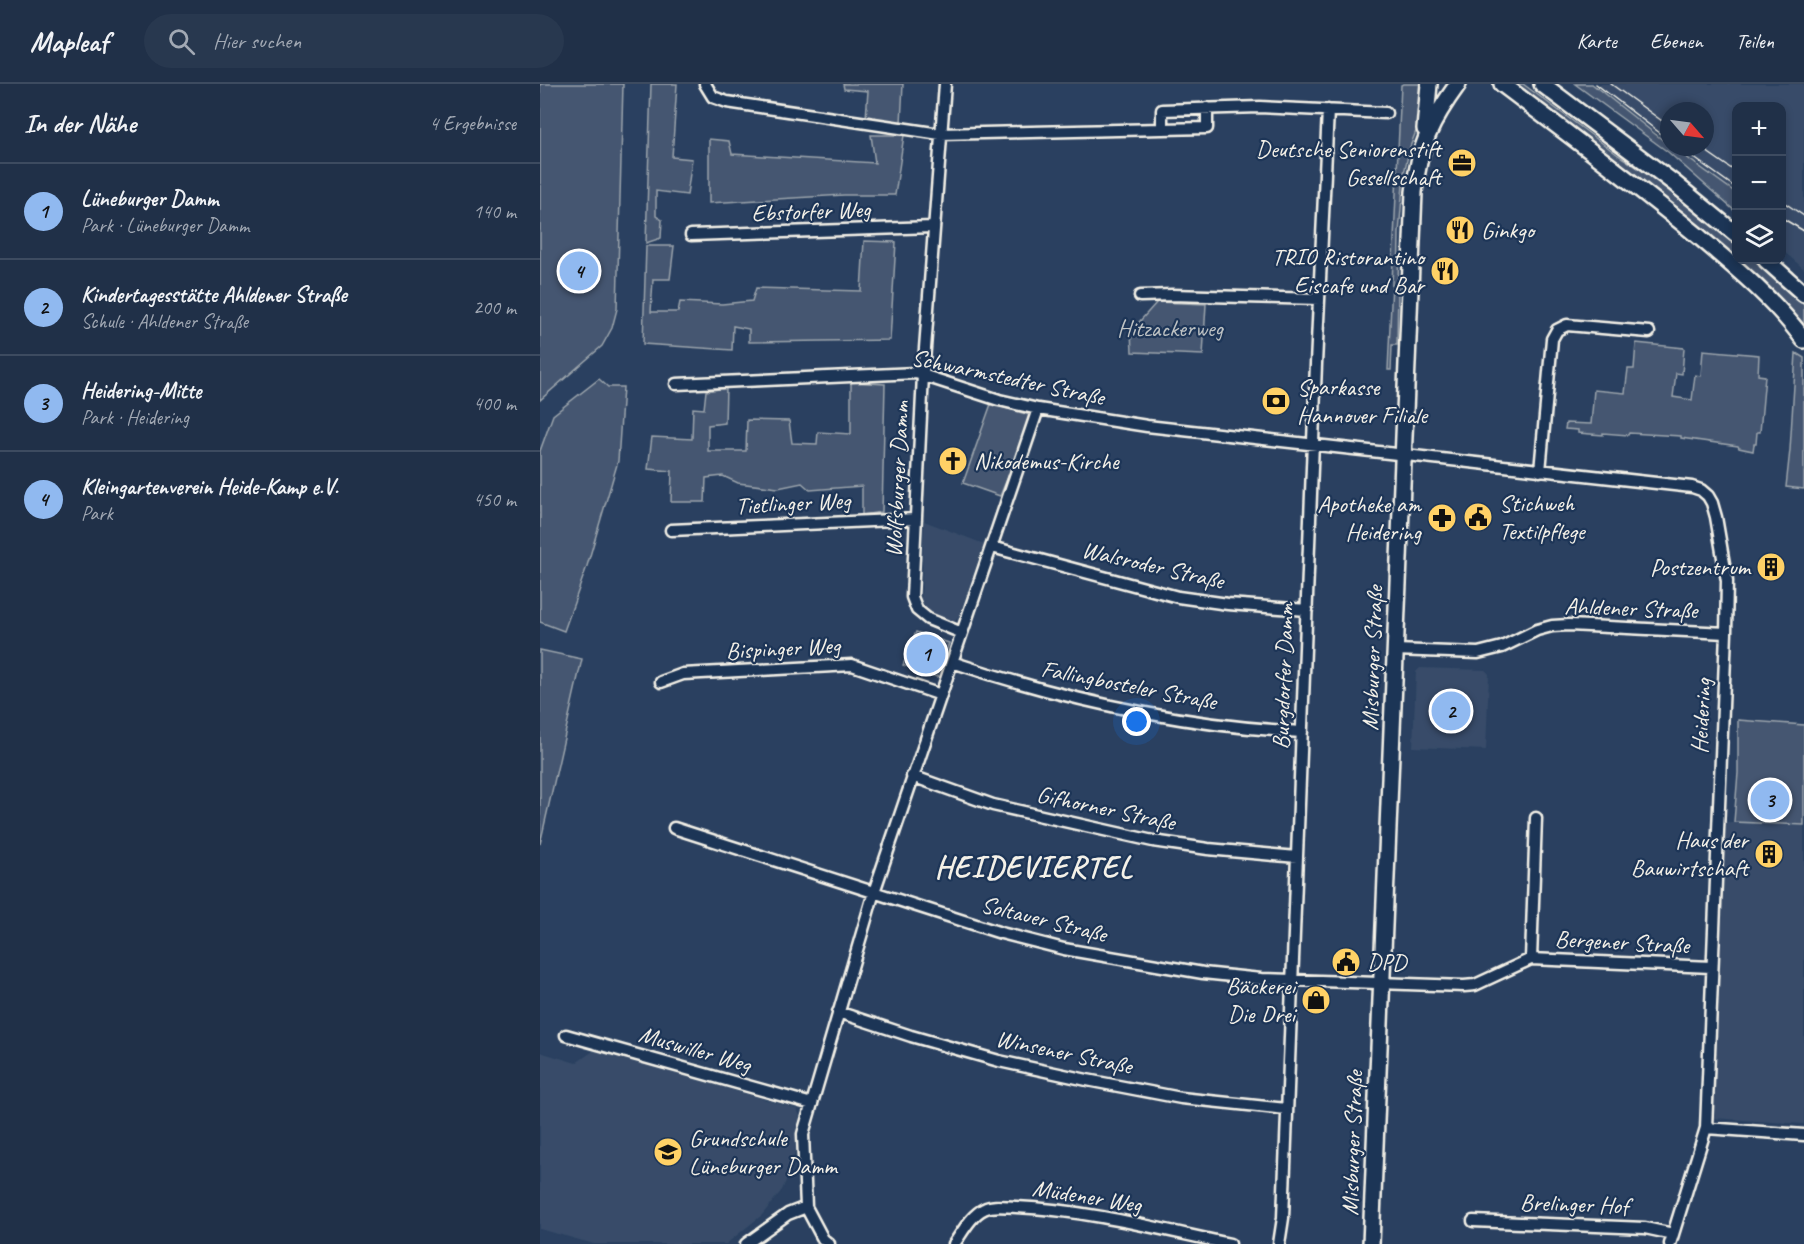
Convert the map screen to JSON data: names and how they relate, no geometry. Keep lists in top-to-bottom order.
{
  "streets": {
    "street": [
      "Ebstorfer Weg",
      "Schwarmstedter Straße",
      "Wolfsburger Damm",
      "Tietlinger Weg",
      "Walsroder Straße",
      "Ahldener Straße",
      "Bispinger Weg",
      "Misburger Straße",
      "Burgdorfer Damm",
      "Fallingbosteler Straße",
      "Heidering",
      "Gifhorner Straße",
      "Soltauer Straße",
      "Bergener Straße",
      "Muswiller Weg",
      "Winsener Straße",
      "Müdener Weg",
      "Brelinger Hof"
    ]
  },
  "crossings": [
    ["Ebstorfer Weg", "Wolfsburger Damm"],
    ["Schwarmstedter Straße", "Wolfsburger Damm"],
    ["Schwarmstedter Straße", "Misburger Straße"],
    ["Schwarmstedter Straße", "Burgdorfer Damm"],
    ["Schwarmstedter Straße", "Heidering"],
    ["Wolfsburger Damm", "Tietlinger Weg"],
    ["Walsroder Straße", "Burgdorfer Damm"],
    ["Ahldener Straße", "Misburger Straße"],
    ["Ahldener Straße", "Heidering"],
    ["Misburger Straße", "Heidering"],
    ["Misburger Straße", "Soltauer Straße"],
    ["Misburger Straße", "Bergener Straße"],
    ["Burgdorfer Damm", "Fallingbosteler Straße"],
    ["Burgdorfer Damm", "Gifhorner Straße"],
    ["Burgdorfer Damm", "Soltauer Straße"],
    ["Burgdorfer Damm", "Winsener Straße"],
    ["Heidering", "Bergener Straße"],
    ["Heidering", "Brelinger Hof"],
    ["Soltauer Straße", "Bergener Straße"]
  ],
  "districts": ["HEIDEVIERTEL"],
  "parks": ["Hitzackerweg"],
  "places": {
    "office": ["Deutsche Seniorenstift Gesellschaft"],
    "restaurant": ["Ginkgo", "TRIO Ristorantino Eiscafe und Bar"],
    "bank": ["Sparkasse Hannover Filiale"],
    "church": ["Nikodemus-Kirche"],
    "public building": ["Stichweh Textilpflege", "DPD"],
    "pharmacy": ["Apotheke am Heidering"],
    "building": ["Postzentrum", "Haus der Bauwirtschaft"],
    "shop": ["Bäckerei Die Drei"],
    "school or university": ["Grundschule Lüneburger Damm"]
  },
  "north": "bottom right",
  "page": {
    "header": "Mapleaf",
    "search": "Hier suchen",
    "nav": ["Karte", "Ebenen", "Teilen"],
    "heading": ["In der Nähe", "4 Ergebnisse"],
    "map_buttons": ["+", "−"],
    "list": [
      {
        "mark": "1",
        "name": "Lüneburger Damm",
        "note": "Park · Lüneburger Damm",
        "value": "140 m"
      },
      {
        "mark": "2",
        "name": "Kindertagesstätte Ahldener Straße",
        "note": "Schule · Ahldener Straße",
        "value": "200 m"
      },
      {
        "mark": "3",
        "name": "Heidering-Mitte",
        "note": "Park · Heidering",
        "value": "400 m"
      },
      {
        "mark": "4",
        "name": "Kleingartenverein Heide-Kamp e.V.",
        "note": "Park",
        "value": "450 m"
      }
    ],
    "pins": [
      "4",
      "1",
      "2",
      "3"
    ]
  }
}
